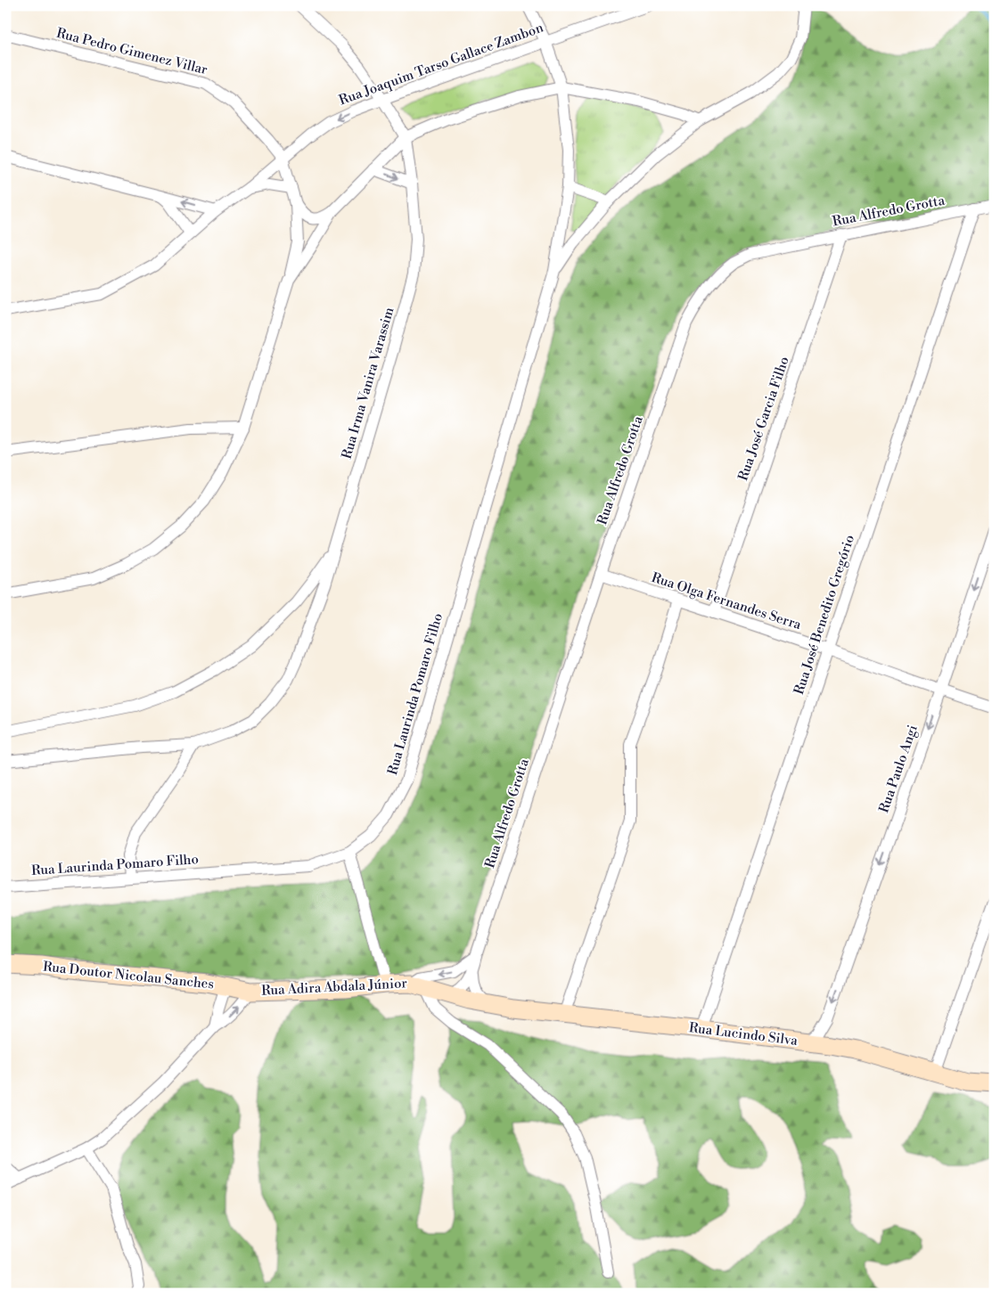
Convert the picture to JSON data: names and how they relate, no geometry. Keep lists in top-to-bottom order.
{
  "streets": {
    "street": [
      "Rua Pedro Gimenez Villar",
      "Rua Joaquim Tarso Gallace Zambon",
      "Rua Alfredo Grotta",
      "Rua Irma Vanira Varassim",
      "Rua José Garcia Filho",
      "Rua Olga Fernandes Serra",
      "Rua José Benedito Gregório",
      "Rua Laurinda Pomaro Filho",
      "Rua Paulo Angi",
      "Rua Doutor Nicolau Sanches",
      "Rua Adira Abdala Júnior",
      "Rua Lucindo Silva"
    ]
  },
  "crossings": [
    ["Rua Pedro Gimenez Villar", "Rua Joaquim Tarso Gallace Zambon"],
    ["Rua Joaquim Tarso Gallace Zambon", "Rua Irma Vanira Varassim"],
    ["Rua Joaquim Tarso Gallace Zambon", "Rua Laurinda Pomaro Filho"],
    ["Rua Alfredo Grotta", "Rua José Garcia Filho"],
    ["Rua Alfredo Grotta", "Rua Olga Fernandes Serra"],
    ["Rua Alfredo Grotta", "Rua José Benedito Gregório"],
    ["Rua Alfredo Grotta", "Rua Adira Abdala Júnior"],
    ["Rua José Garcia Filho", "Rua Olga Fernandes Serra"],
    ["Rua Olga Fernandes Serra", "Rua José Benedito Gregório"],
    ["Rua Olga Fernandes Serra", "Rua Paulo Angi"],
    ["Rua José Benedito Gregório", "Rua Lucindo Silva"],
    ["Rua Paulo Angi", "Rua Lucindo Silva"],
    ["Rua Doutor Nicolau Sanches", "Rua Adira Abdala Júnior"],
    ["Rua Adira Abdala Júnior", "Rua Lucindo Silva"]
  ],
  "one_way": ["Rua Paulo Angi"]
}
